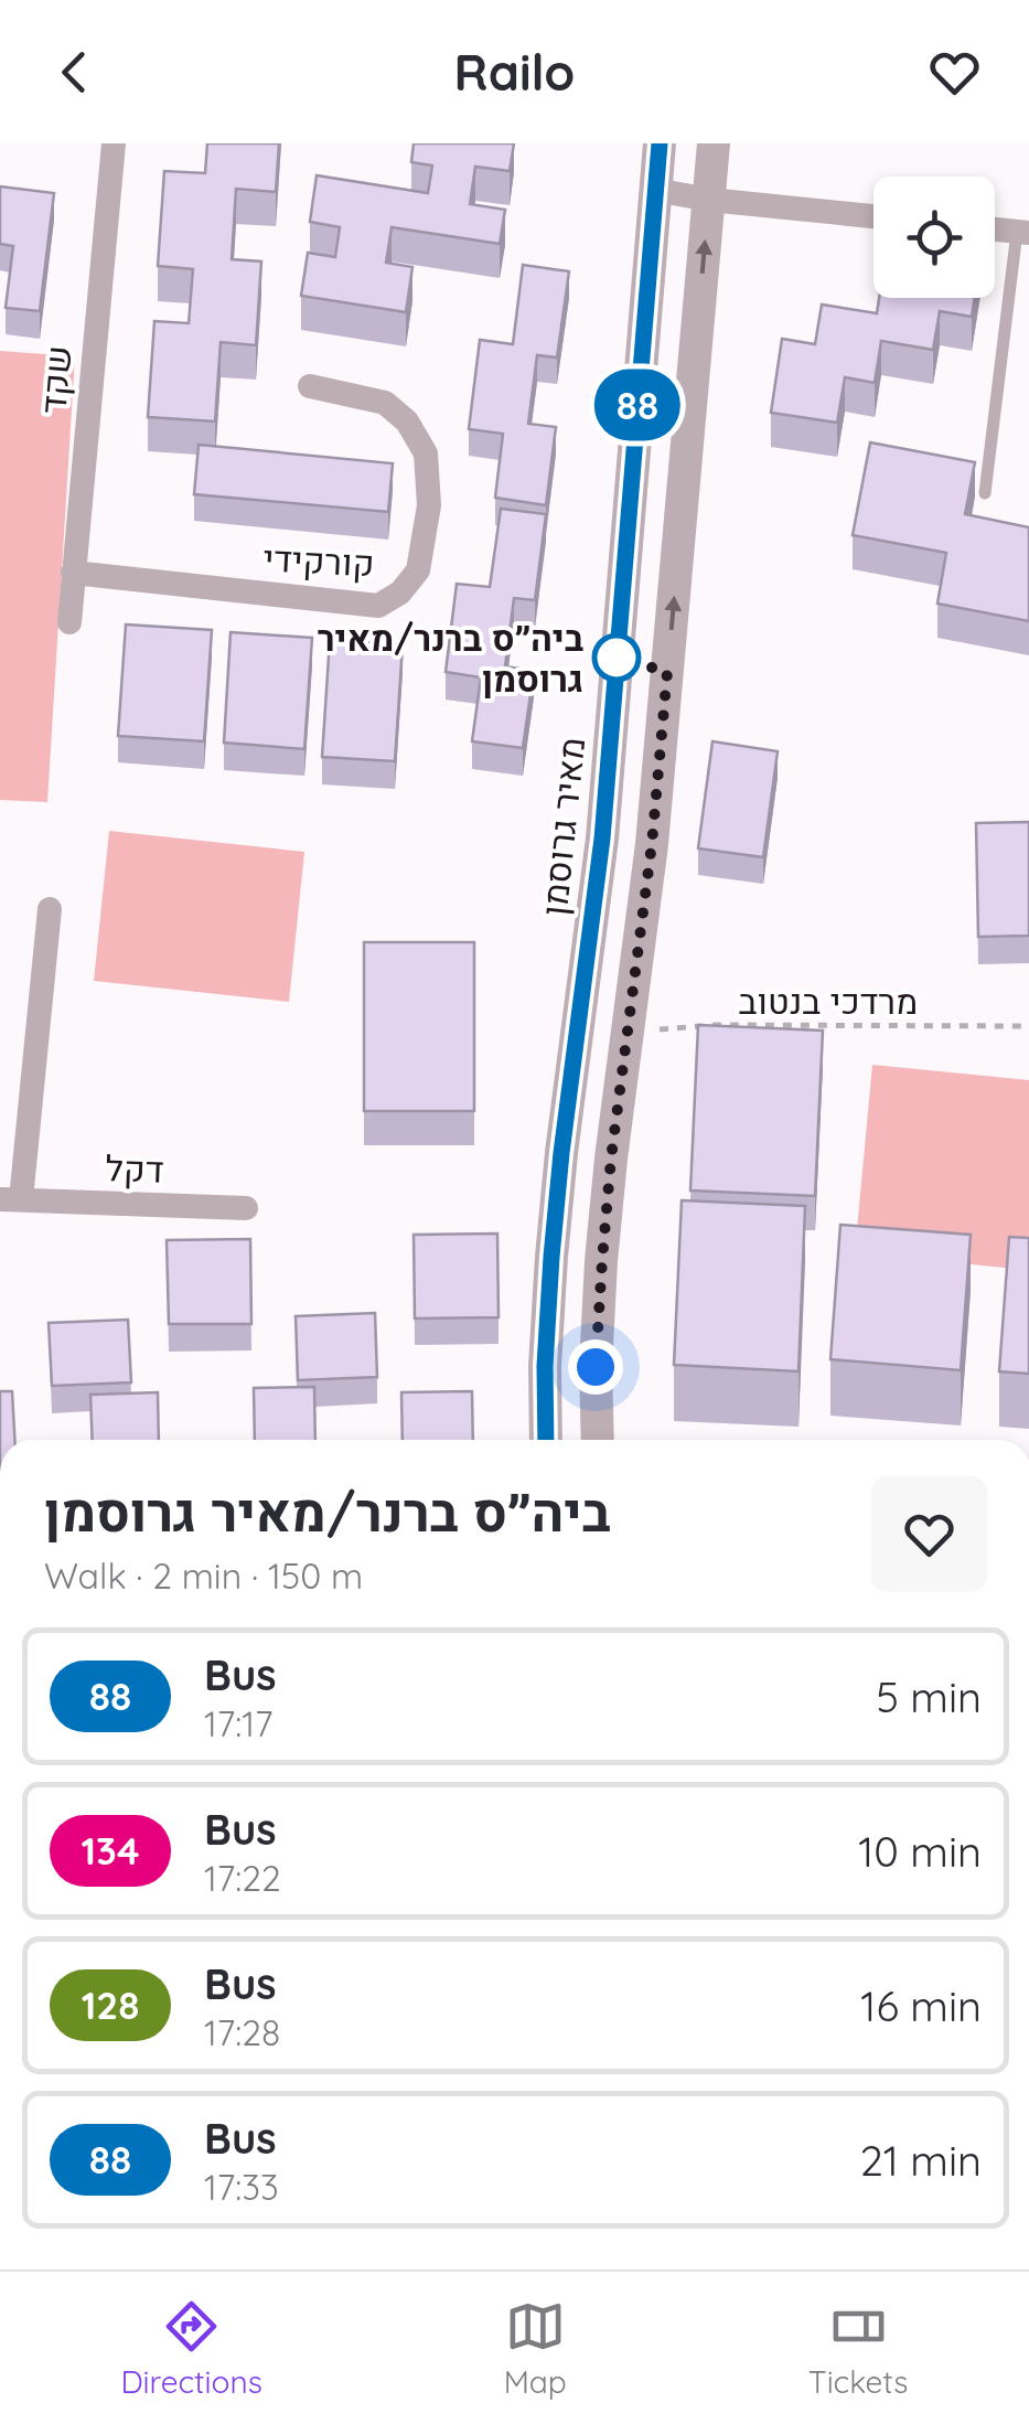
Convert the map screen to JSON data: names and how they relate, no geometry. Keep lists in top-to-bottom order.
{
  "streets": {
    "street": [
      "שקד",
      "קורקידי",
      "מאיר גרוסמן",
      "דקל"
    ],
    "path": ["מרדכי בנטוב"]
  },
  "crossings": [
    ["שקד", "קורקידי"]
  ],
  "places": ["ביה״ס ברנר/מאיר גרוסמן"],
  "lines": ["bus line 88"],
  "page": {
    "header": "Railo",
    "on_map": "88",
    "heading": ["ביה״ס ברנר/מאיר גרוסמן", "Walk · 2 min · 150 m"],
    "list": [
      {
        "mark": "88",
        "name": "Bus",
        "note": "17:17",
        "value": "5 min"
      },
      {
        "mark": "134",
        "name": "Bus",
        "note": "17:22",
        "value": "10 min"
      },
      {
        "mark": "128",
        "name": "Bus",
        "note": "17:28",
        "value": "16 min"
      },
      {
        "mark": "88",
        "name": "Bus",
        "note": "17:33",
        "value": "21 min"
      }
    ],
    "tabs": ["Directions", "Map", "Tickets"]
  }
}
